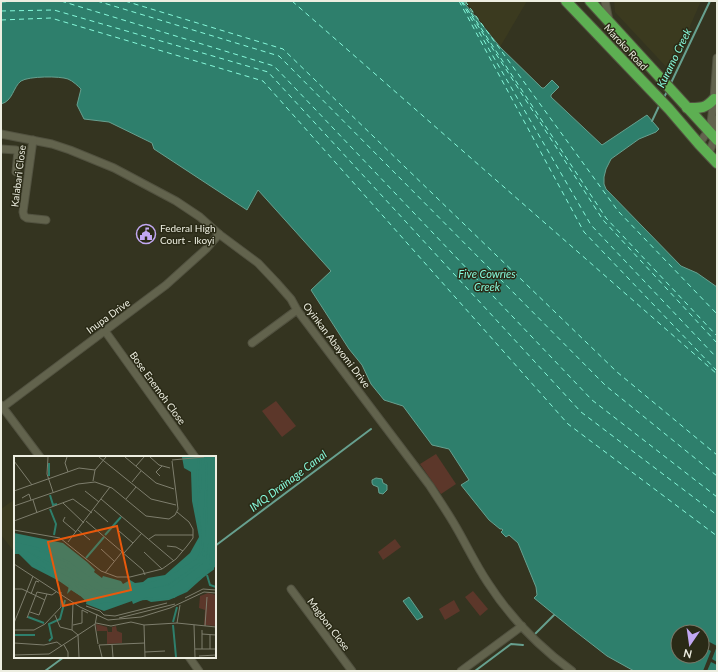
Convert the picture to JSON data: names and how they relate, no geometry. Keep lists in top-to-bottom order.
{
  "streets": {
    "highway": ["Maroko Road"],
    "street": [
      "Kalabari Close",
      "Inupa Drive",
      "Oyinkan Abayomi Drive",
      "Bose Enemoh Close",
      "Magbon Close"
    ]
  },
  "crossings": [
    ["Kalabari Close", "Oyinkan Abayomi Drive"],
    ["Inupa Drive", "Oyinkan Abayomi Drive"],
    ["Inupa Drive", "Bose Enemoh Close"]
  ],
  "water": ["Kuramo Creek", "Five Cowries Creek", "IMQ Drainage Canal"],
  "places": {
    "public building": ["Federal High Court - Ikoyi"]
  },
  "north": "bottom"
}
